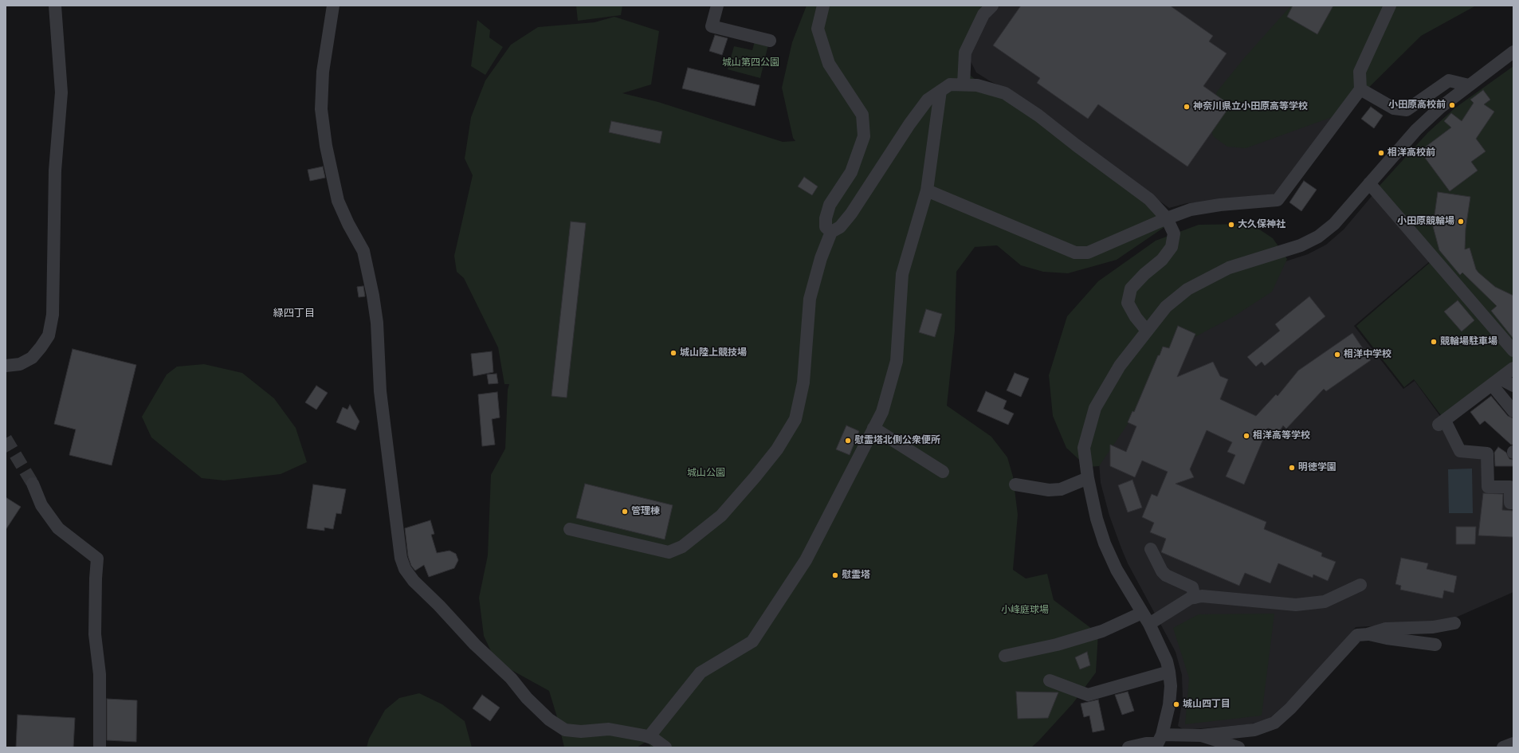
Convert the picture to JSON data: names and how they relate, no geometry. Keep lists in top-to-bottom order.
{
  "districts": ["緑四丁目"],
  "parks": ["城山第四公園", "城山公園", "小峰庭球場"],
  "places": [
    "小田原高校前",
    "神奈川県立小田原高等学校",
    "相洋高校前",
    "小田原競輪場",
    "大久保神社",
    "競輪場駐車場",
    "城山陸上競技場",
    "相洋中学校",
    "相洋高等学校",
    "慰霊塔北側公衆便所",
    "明徳学園",
    "管理棟",
    "慰霊塔",
    "城山四丁目"
  ]
}
